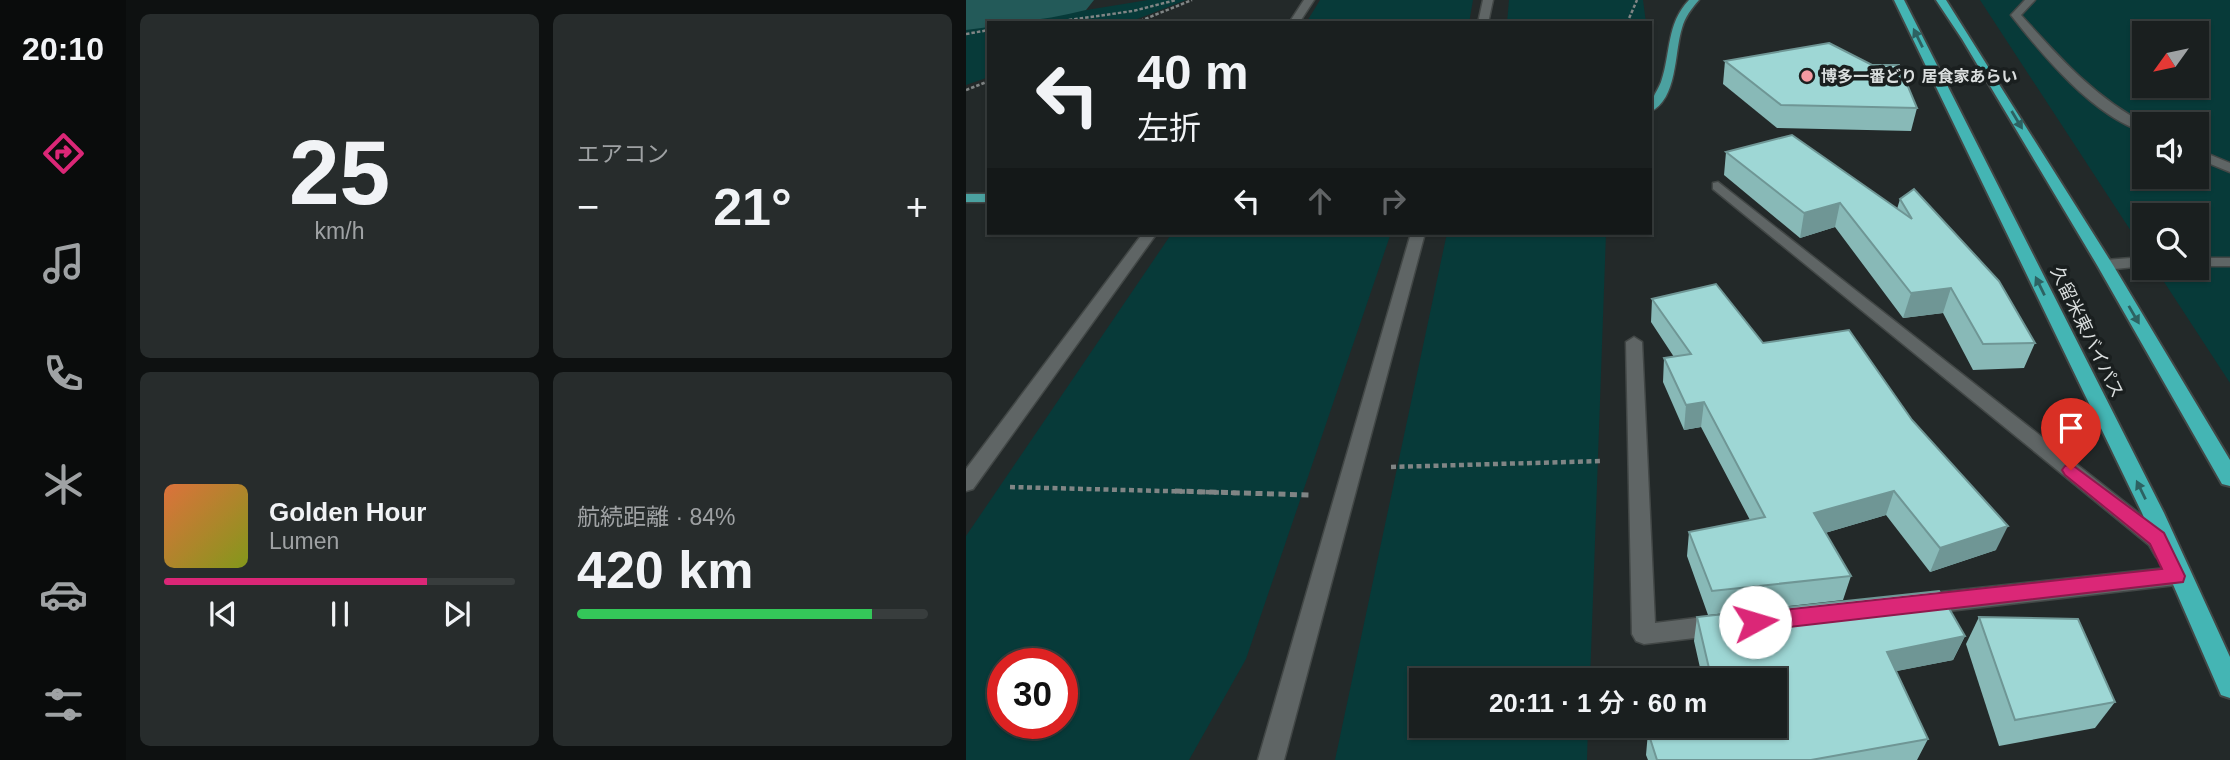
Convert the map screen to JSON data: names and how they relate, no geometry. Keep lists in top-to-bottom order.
{
  "streets": {
    "highway": ["久留米東バイパス"]
  },
  "places": ["博多一番どり 居食家あらい"],
  "north": "bottom left",
  "page": {
    "tabs": "20:10",
    "tile": [
      ["25", "km/h"],
      "エアコン",
      ["航続距離 · 84%", "420 km"]
    ],
    "turn": ["40 m", "左折"],
    "heat": ["−", "21°", "+"],
    "song": ["Golden Hour", "Lumen"],
    "limit": "30",
    "trip": "20:11 · 1 分 · 60 m"
  }
}
